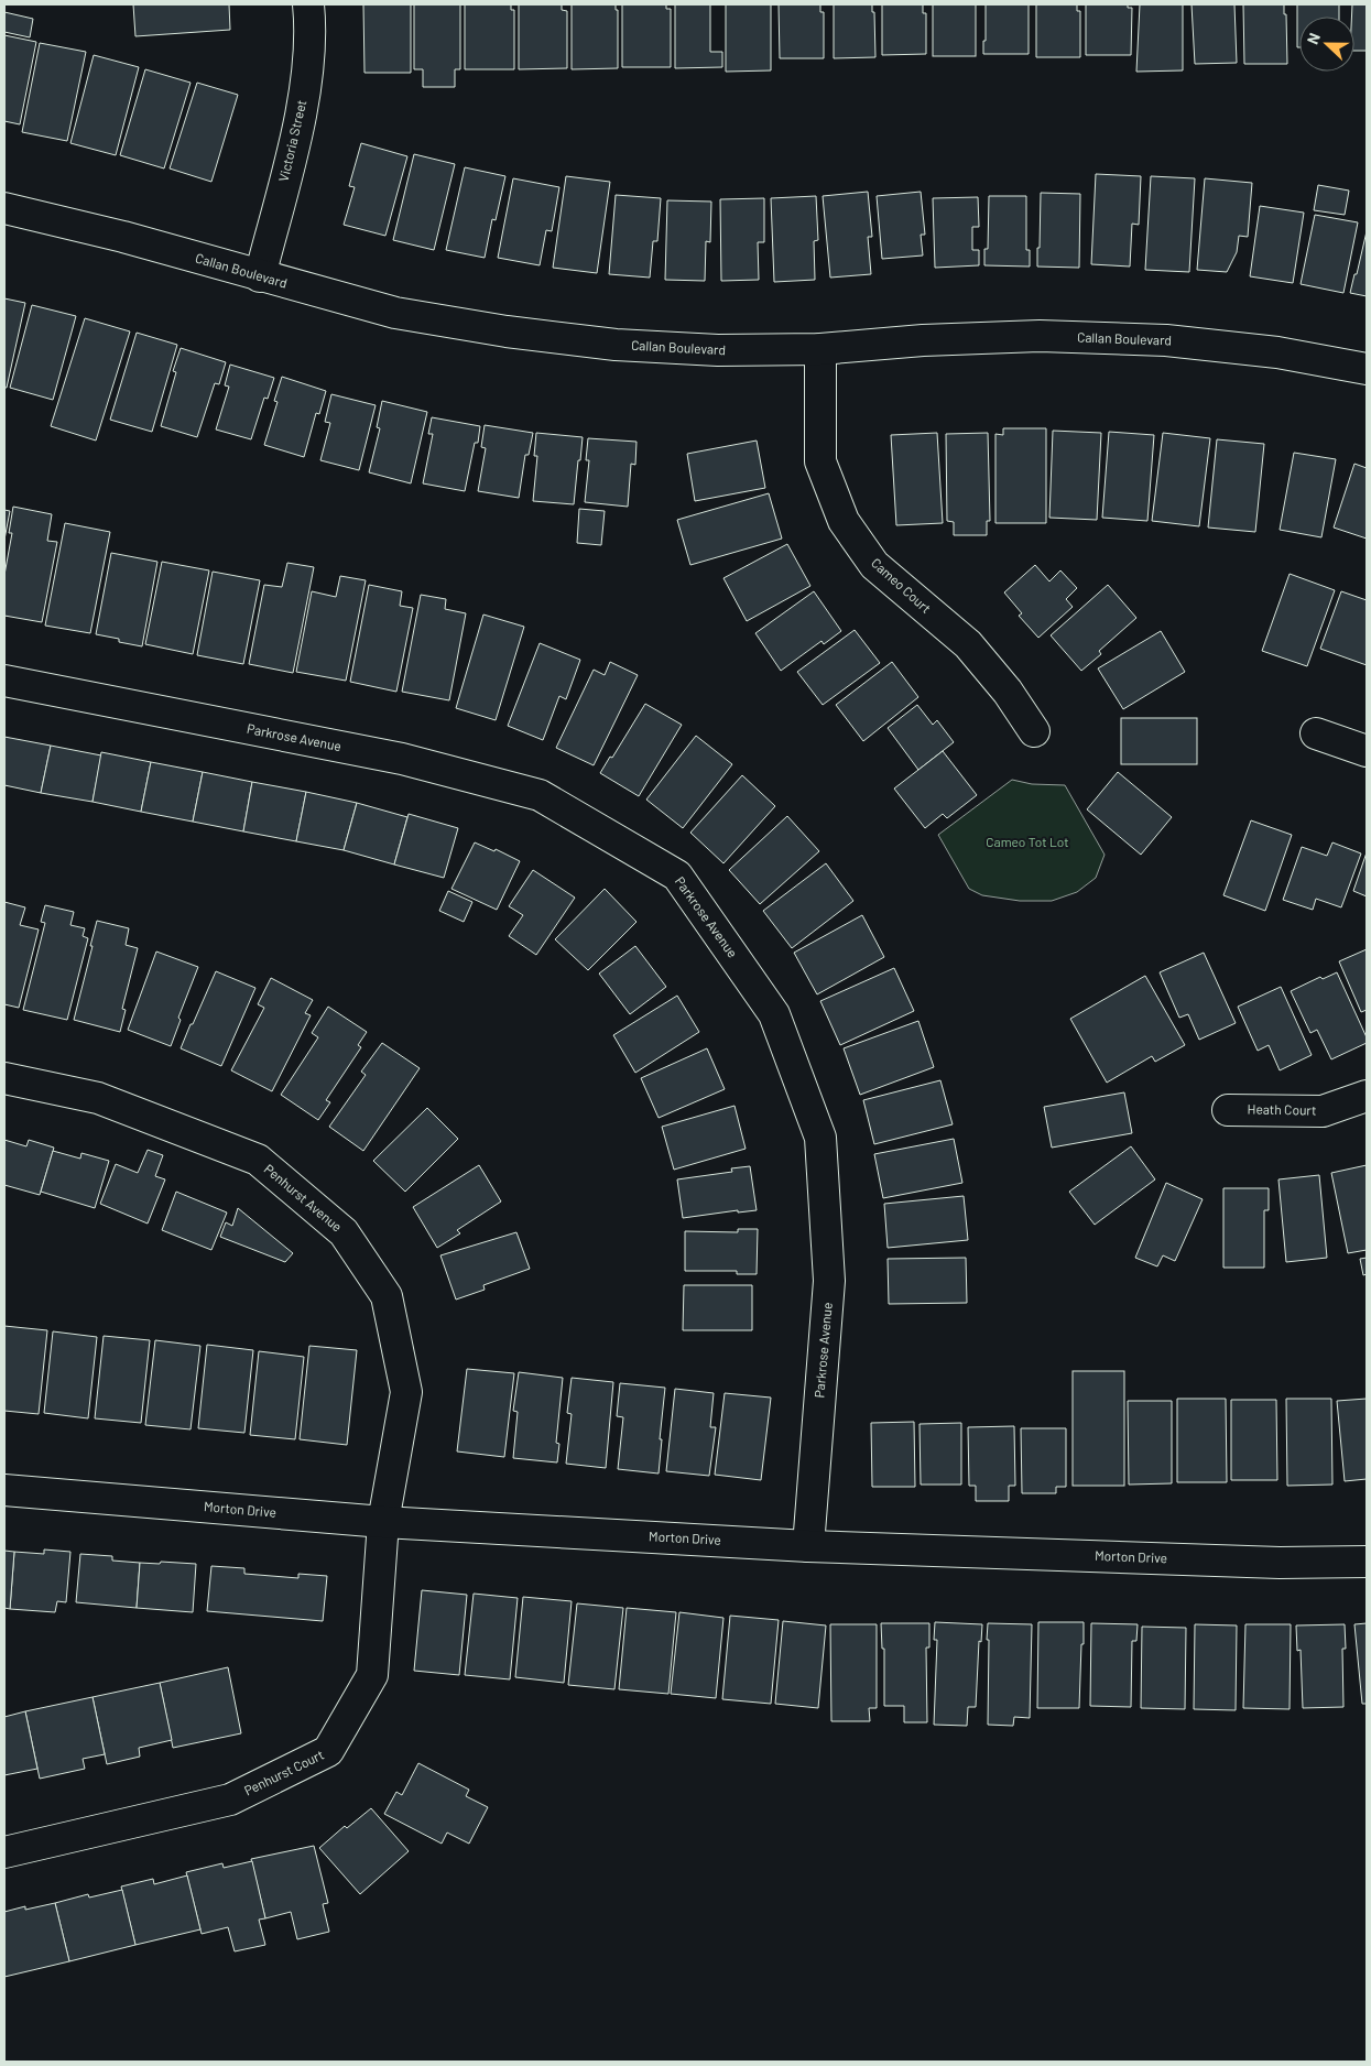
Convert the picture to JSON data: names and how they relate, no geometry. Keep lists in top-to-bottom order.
{
  "streets": {
    "street": [
      "Victoria Street",
      "Callan Boulevard",
      "Cameo Court",
      "Parkrose Avenue",
      "Heath Court",
      "Penhurst Avenue",
      "Morton Drive",
      "Penhurst Court"
    ]
  },
  "crossings": [
    ["Victoria Street", "Callan Boulevard"],
    ["Callan Boulevard", "Cameo Court"],
    ["Parkrose Avenue", "Morton Drive"],
    ["Penhurst Avenue", "Morton Drive"],
    ["Penhurst Avenue", "Penhurst Court"],
    ["Morton Drive", "Penhurst Court"]
  ],
  "parks": ["Cameo Tot Lot"],
  "north": "left"
}
